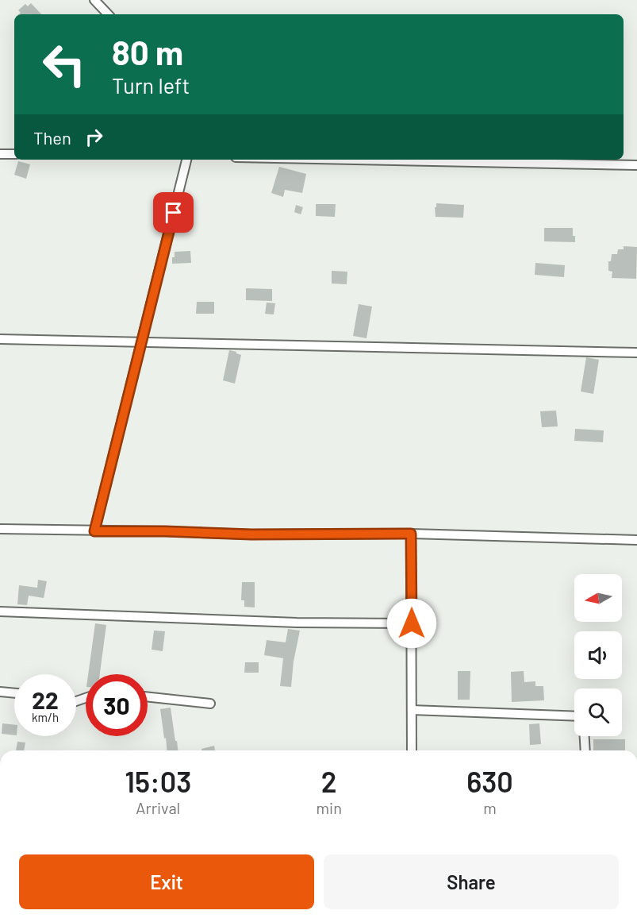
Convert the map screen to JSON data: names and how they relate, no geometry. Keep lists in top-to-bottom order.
{
  "north": "left",
  "page": {
    "turn": ["80 m", "Turn left"],
    "then": "Then",
    "speed": "22 km/h",
    "limit": "30",
    "eta": [
      "15:03",
      "Arrival",
      "2",
      "min",
      "630",
      "m"
    ],
    "buttons": ["Exit", "Share"]
  }
}
